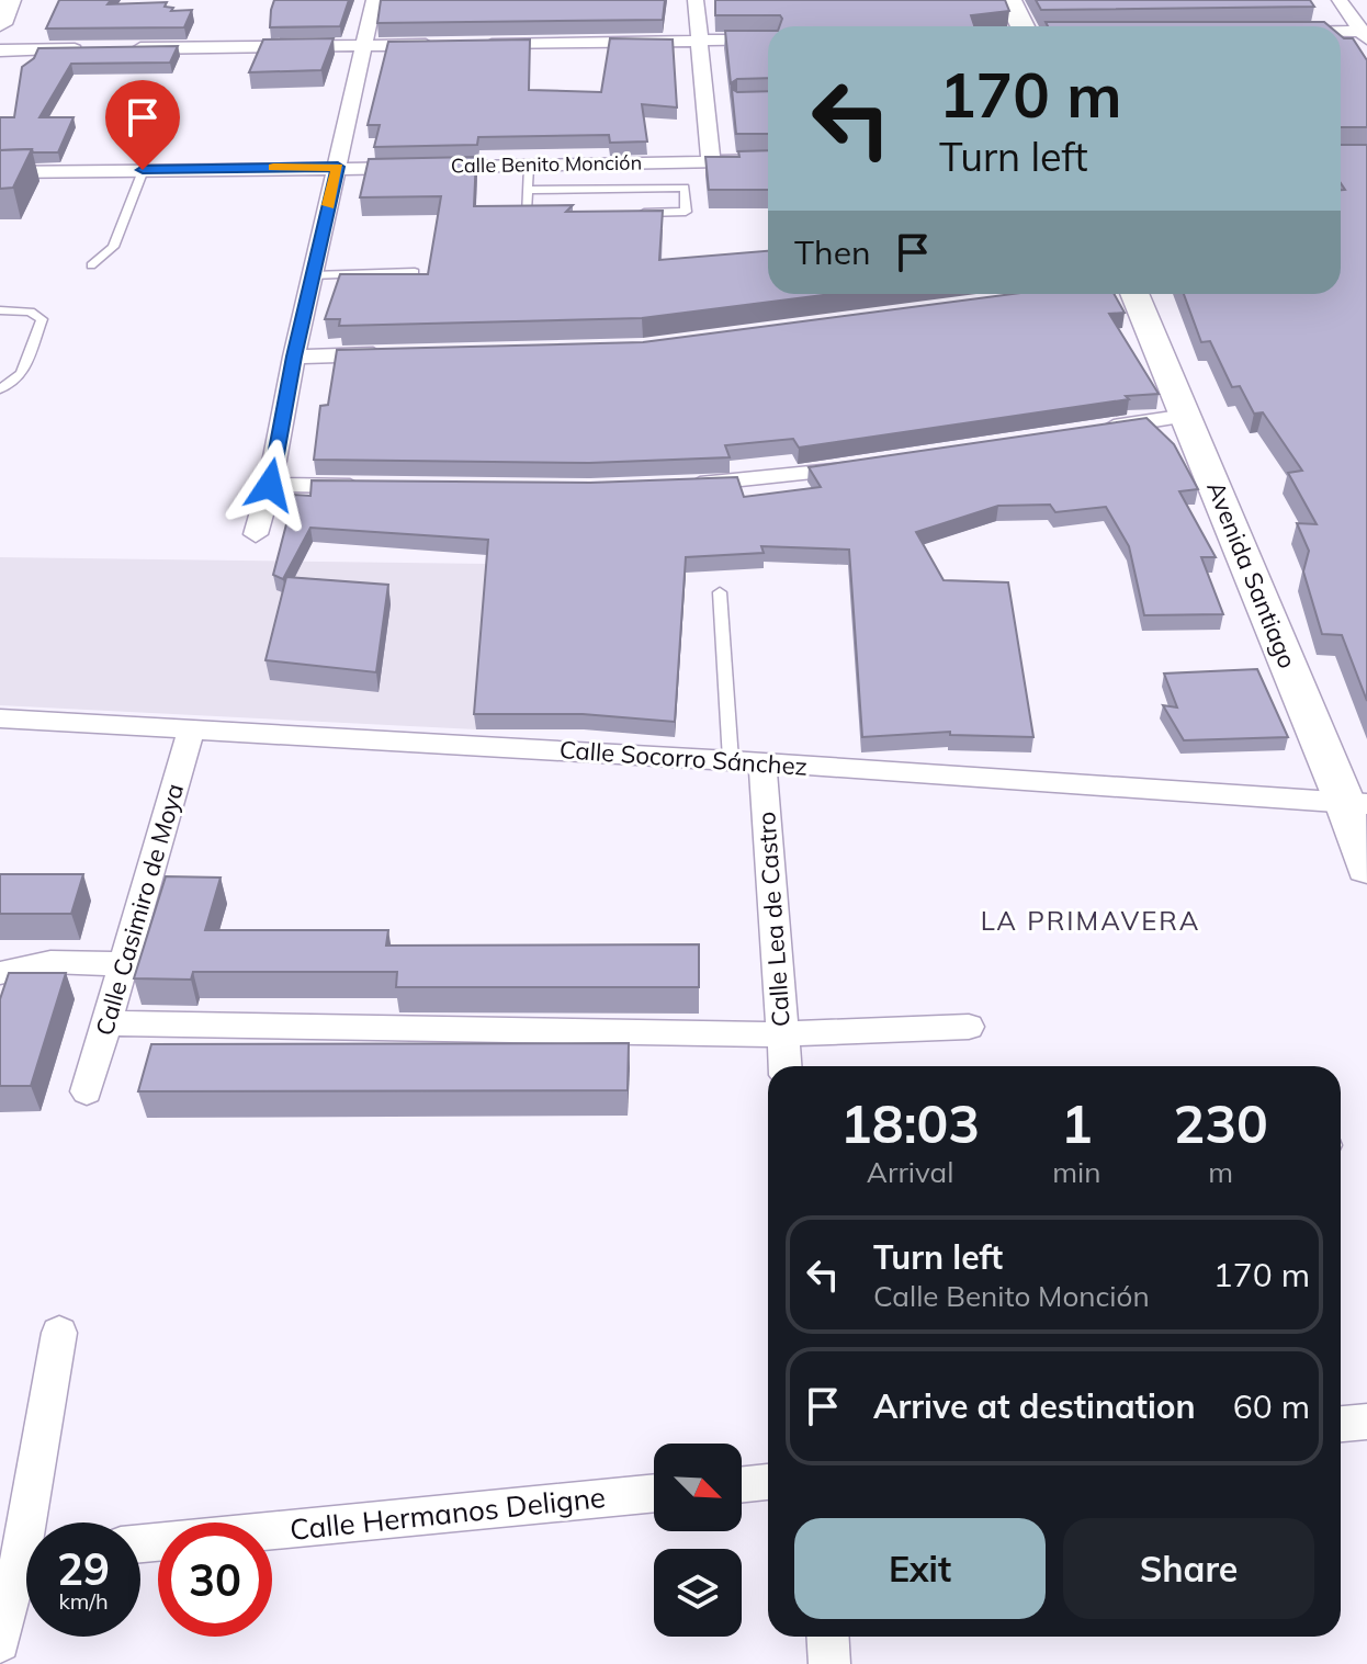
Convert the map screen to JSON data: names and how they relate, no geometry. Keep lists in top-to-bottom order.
{
  "streets": {
    "main road": ["Avenida Santiago"],
    "street": [
      "Calle Benito Monción",
      "Calle Socorro Sánchez",
      "Calle Casimiro de Moya",
      "Calle Lea de Castro",
      "Calle Hermanos Deligne"
    ]
  },
  "crossings": [
    ["Avenida Santiago", "Calle Socorro Sánchez"],
    ["Calle Socorro Sánchez", "Calle Casimiro de Moya"],
    ["Calle Socorro Sánchez", "Calle Lea de Castro"]
  ],
  "districts": ["LA PRIMAVERA"],
  "north": "bottom right",
  "page": {
    "turn": ["170 m", "Turn left"],
    "then": "Then",
    "eta": [
      "18:03",
      "Arrival",
      "1",
      "min",
      "230",
      "m"
    ],
    "list": [
      {
        "name": "Turn left",
        "note": "Calle Benito Monción",
        "value": "170 m"
      },
      {
        "name": "Arrive at destination",
        "value": "60 m"
      }
    ],
    "buttons": ["Exit", "Share"],
    "speed": "29 km/h",
    "limit": "30"
  }
}
